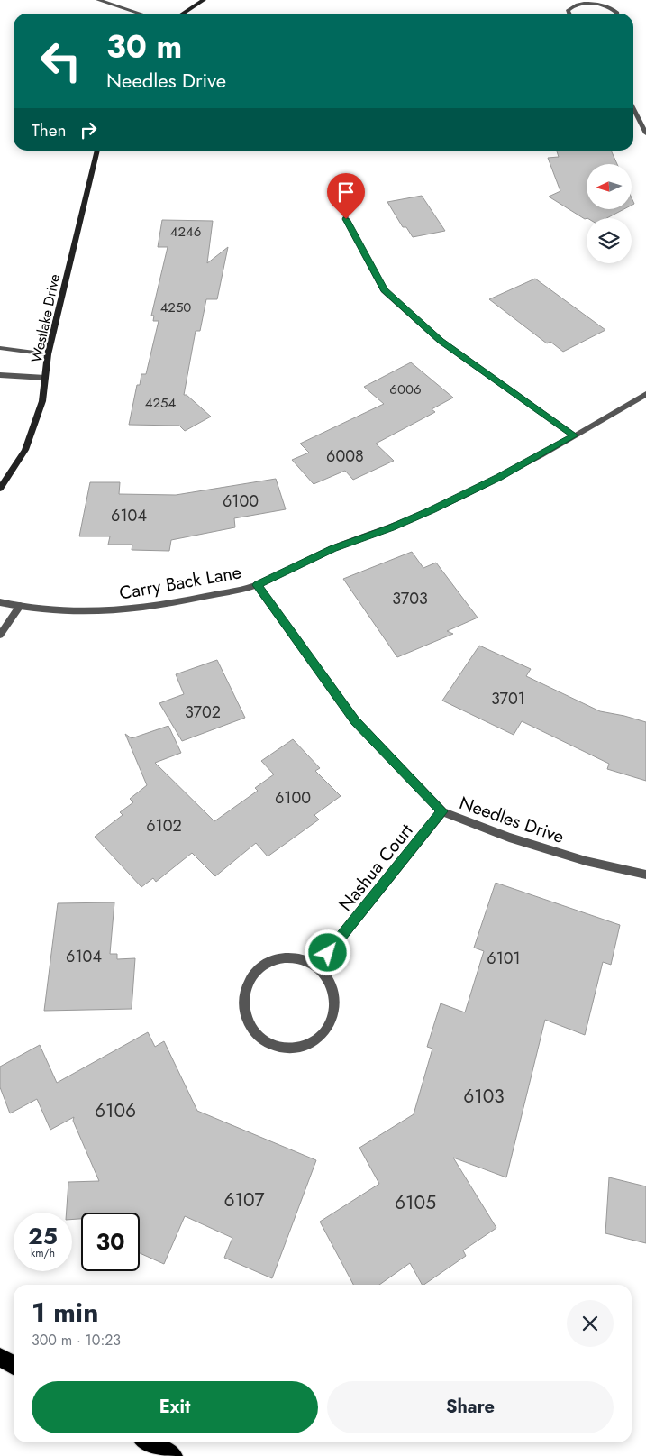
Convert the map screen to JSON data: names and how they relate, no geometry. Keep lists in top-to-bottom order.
{
  "streets": {
    "street": [
      "Westlake Drive",
      "Carry Back Lane",
      "Needles Drive",
      "Nashua Court"
    ]
  },
  "crossings": [
    ["Carry Back Lane", "Needles Drive"],
    ["Needles Drive", "Nashua Court"]
  ],
  "house_numbers": [
    "4246",
    "4250",
    "6006",
    "4254",
    "6008",
    "6100",
    "6104",
    "3703",
    "3701",
    "3702",
    "6100",
    "6102",
    "6104",
    "6101",
    "6103",
    "6106",
    "6107",
    "6105"
  ],
  "north": "left",
  "page": {
    "turn": ["30 m", "Needles Drive"],
    "then": "Then",
    "speed": "25 km/h",
    "limit": "30",
    "heading": ["1 min", "300 m · 10:23"],
    "buttons": ["Exit", "Share"]
  }
}
